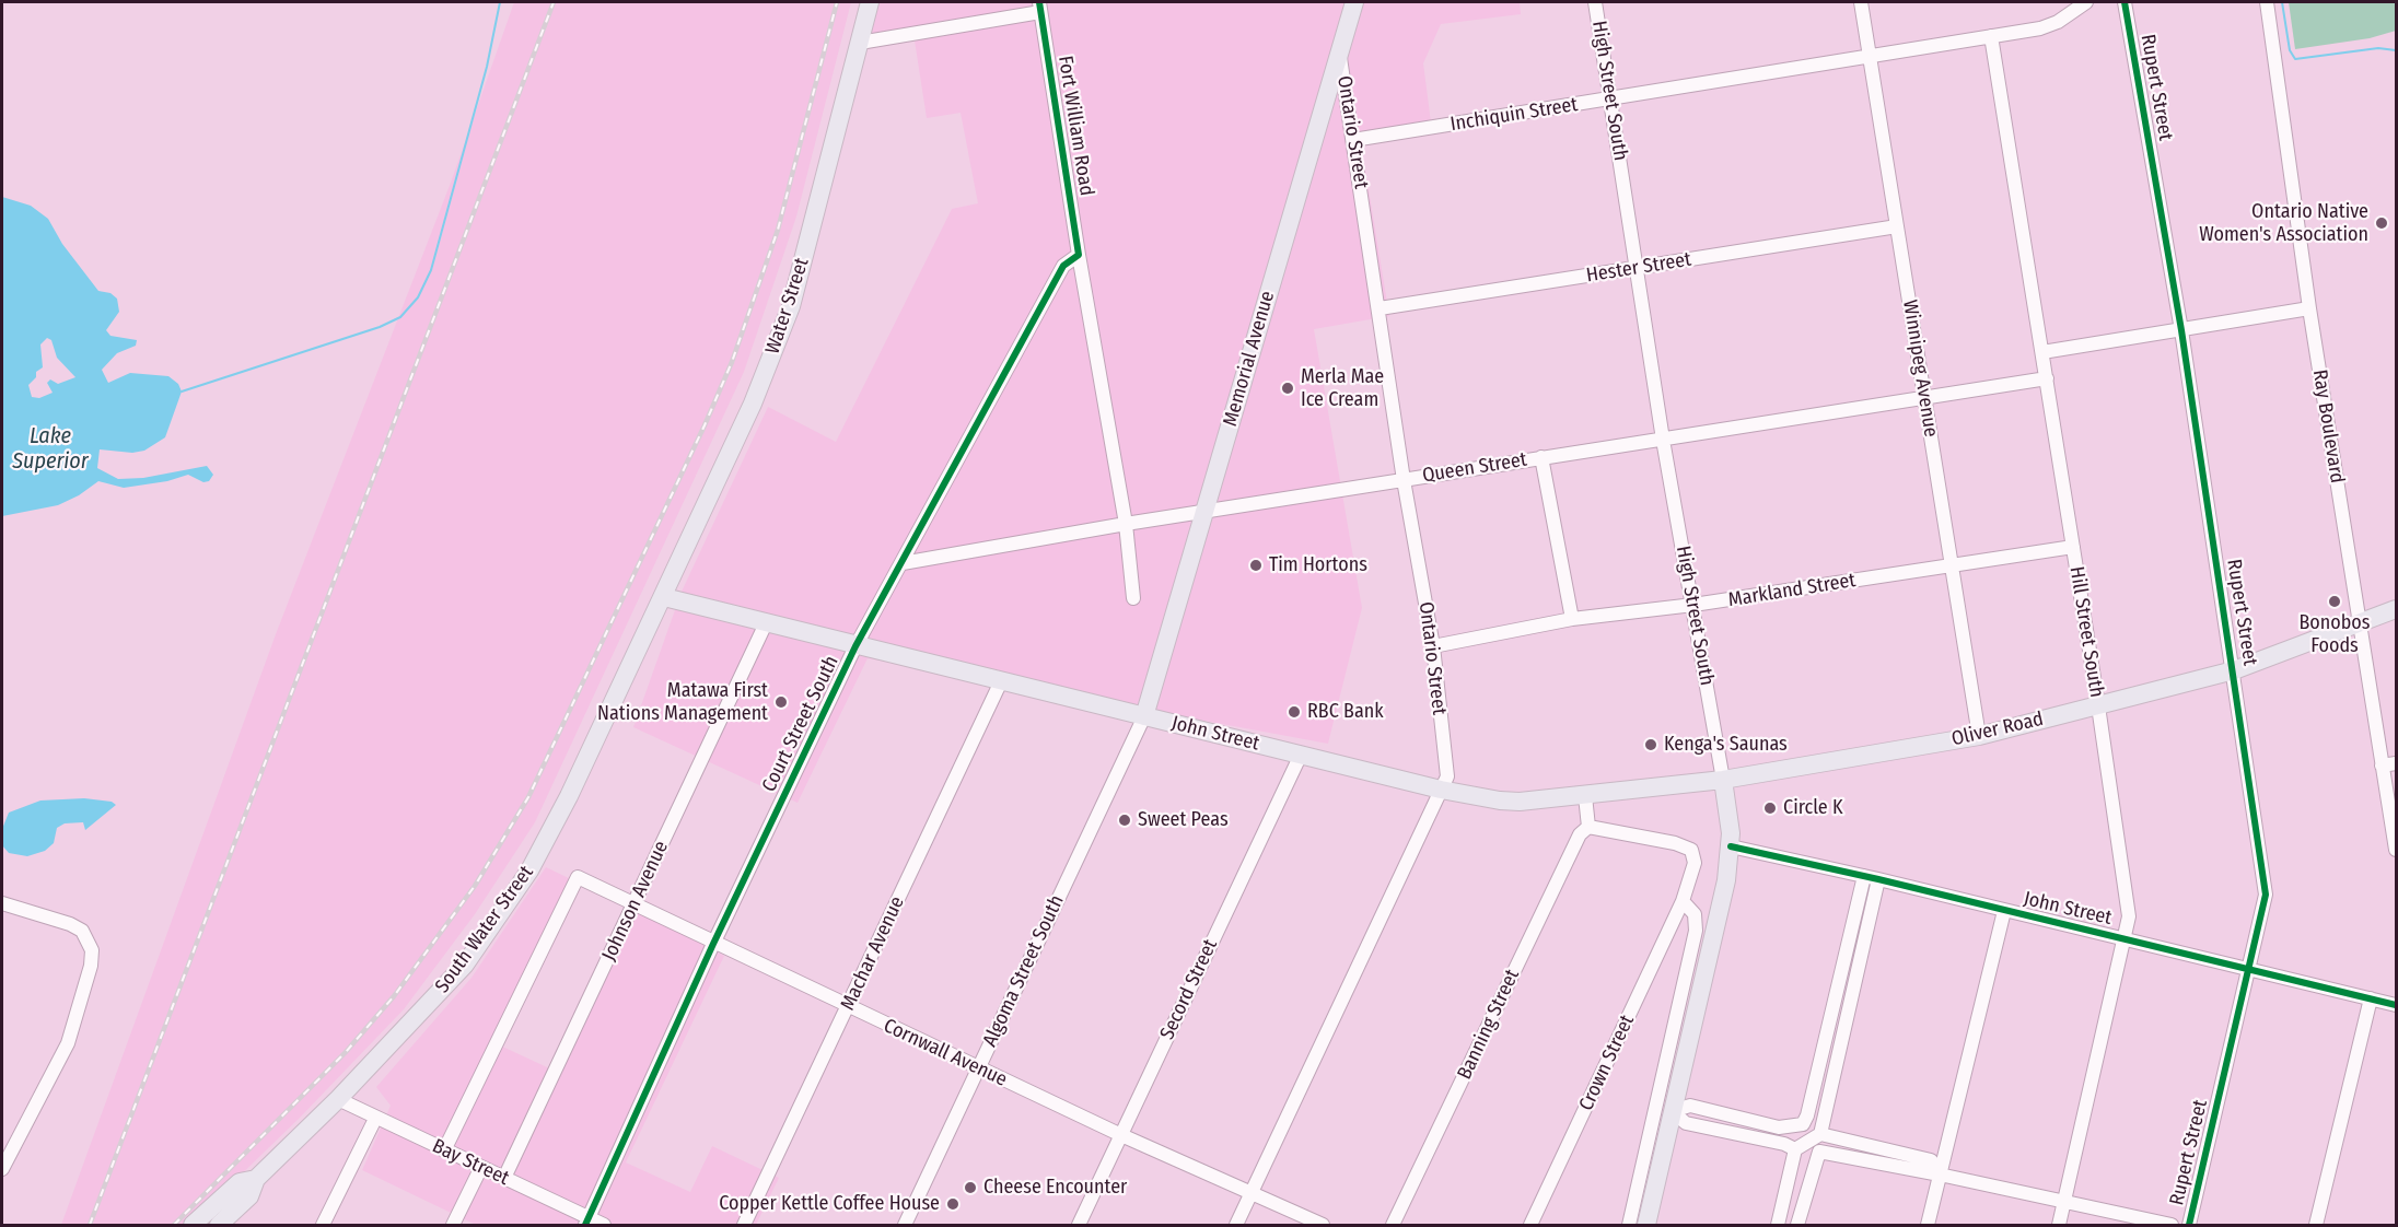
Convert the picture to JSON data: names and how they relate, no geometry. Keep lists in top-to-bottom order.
{
  "streets": {
    "main road": [
      "High Street South",
      "Water Street",
      "Memorial Avenue",
      "Oliver Road",
      "John Street",
      "South Water Street"
    ],
    "street": [
      "Rupert Street",
      "Inchiquin Street",
      "Fort William Road",
      "Ontario Street",
      "Hester Street",
      "Winnipeg Avenue",
      "Ray Boulevard",
      "Queen Street",
      "Markland Street",
      "Hill Street South",
      "Court Street South",
      "Johnson Avenue",
      "Machar Avenue",
      "Algoma Street South",
      "Secord Street",
      "Banning Street",
      "Cornwall Avenue",
      "Crown Street",
      "Bay Street"
    ]
  },
  "crossings": [
    ["Rupert Street", "Oliver Road"],
    ["Rupert Street", "John Street"],
    ["High Street South", "Inchiquin Street"],
    ["High Street South", "Hester Street"],
    ["High Street South", "Queen Street"],
    ["High Street South", "Markland Street"],
    ["High Street South", "Oliver Road"],
    ["High Street South", "John Street"],
    ["Inchiquin Street", "Ontario Street"],
    ["Inchiquin Street", "Winnipeg Avenue"],
    ["Inchiquin Street", "Hill Street South"],
    ["Fort William Road", "Queen Street"],
    ["Fort William Road", "Court Street South"],
    ["Ontario Street", "Hester Street"],
    ["Ontario Street", "Memorial Avenue"],
    ["Ontario Street", "Queen Street"],
    ["Ontario Street", "Markland Street"],
    ["Ontario Street", "John Street"],
    ["Ontario Street", "Cornwall Avenue"],
    ["Hester Street", "Winnipeg Avenue"],
    ["Water Street", "John Street"],
    ["Water Street", "South Water Street"],
    ["Memorial Avenue", "Queen Street"],
    ["Memorial Avenue", "John Street"],
    ["Memorial Avenue", "Algoma Street South"],
    ["Winnipeg Avenue", "Queen Street"],
    ["Winnipeg Avenue", "Markland Street"],
    ["Winnipeg Avenue", "Oliver Road"],
    ["Ray Boulevard", "Oliver Road"],
    ["Queen Street", "Hill Street South"],
    ["Queen Street", "Court Street South"],
    ["Markland Street", "Hill Street South"],
    ["Hill Street South", "Oliver Road"],
    ["Hill Street South", "John Street"],
    ["Court Street South", "John Street"],
    ["Court Street South", "Cornwall Avenue"],
    ["Court Street South", "Bay Street"],
    ["Oliver Road", "John Street"],
    ["John Street", "Johnson Avenue"],
    ["John Street", "South Water Street"],
    ["John Street", "Machar Avenue"],
    ["John Street", "Algoma Street South"],
    ["John Street", "Secord Street"],
    ["Johnson Avenue", "Cornwall Avenue"],
    ["Johnson Avenue", "Bay Street"],
    ["South Water Street", "Bay Street"],
    ["Machar Avenue", "Cornwall Avenue"],
    ["Algoma Street South", "Cornwall Avenue"],
    ["Secord Street", "Cornwall Avenue"],
    ["Cornwall Avenue", "Bay Street"]
  ],
  "water": ["Lake Superior"],
  "places": [
    "Ontario Native Women's Association",
    "Merla Mae Ice Cream",
    "Tim Hortons",
    "Bonobos Foods",
    "Matawa First Nations Management",
    "RBC Bank",
    "Kenga's Saunas",
    "Circle K",
    "Sweet Peas",
    "Cheese Encounter",
    "Copper Kettle Coffee House"
  ]
}
